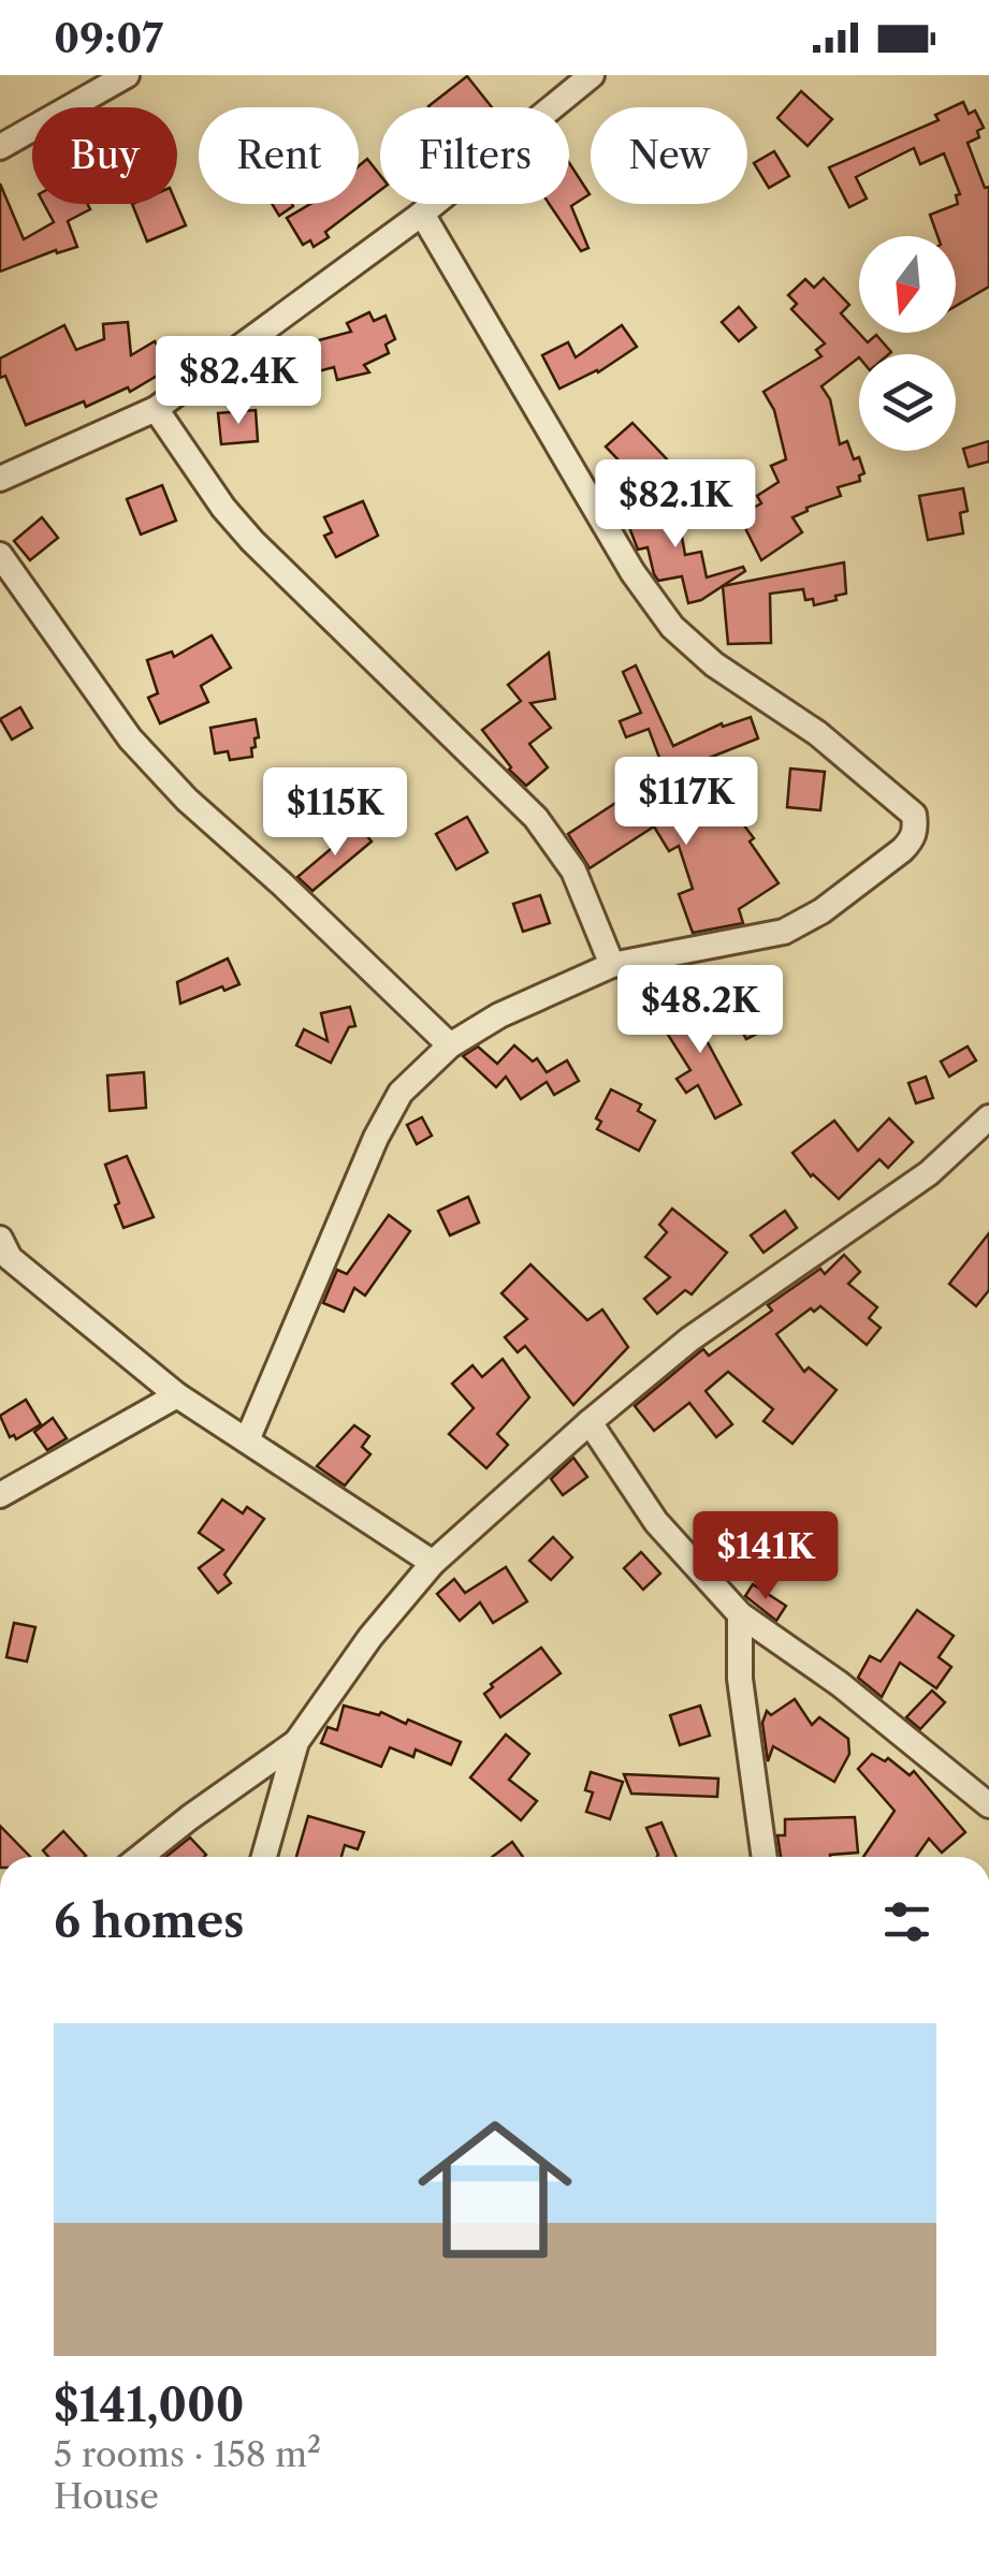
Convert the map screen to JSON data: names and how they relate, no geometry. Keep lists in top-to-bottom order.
{
  "north": "bottom",
  "page": {
    "status": "09:07",
    "chip": [
      "Buy",
      "Rent",
      "Filters",
      "New"
    ],
    "price": [
      "$82.4K",
      "$82.1K",
      "$117K",
      "$115K",
      "$48.2K",
      "$141K"
    ],
    "heading": "6 homes",
    "list": [
      {
        "name": "$141,000",
        "note": "5 rooms · 158 m² · House"
      }
    ]
  }
}
